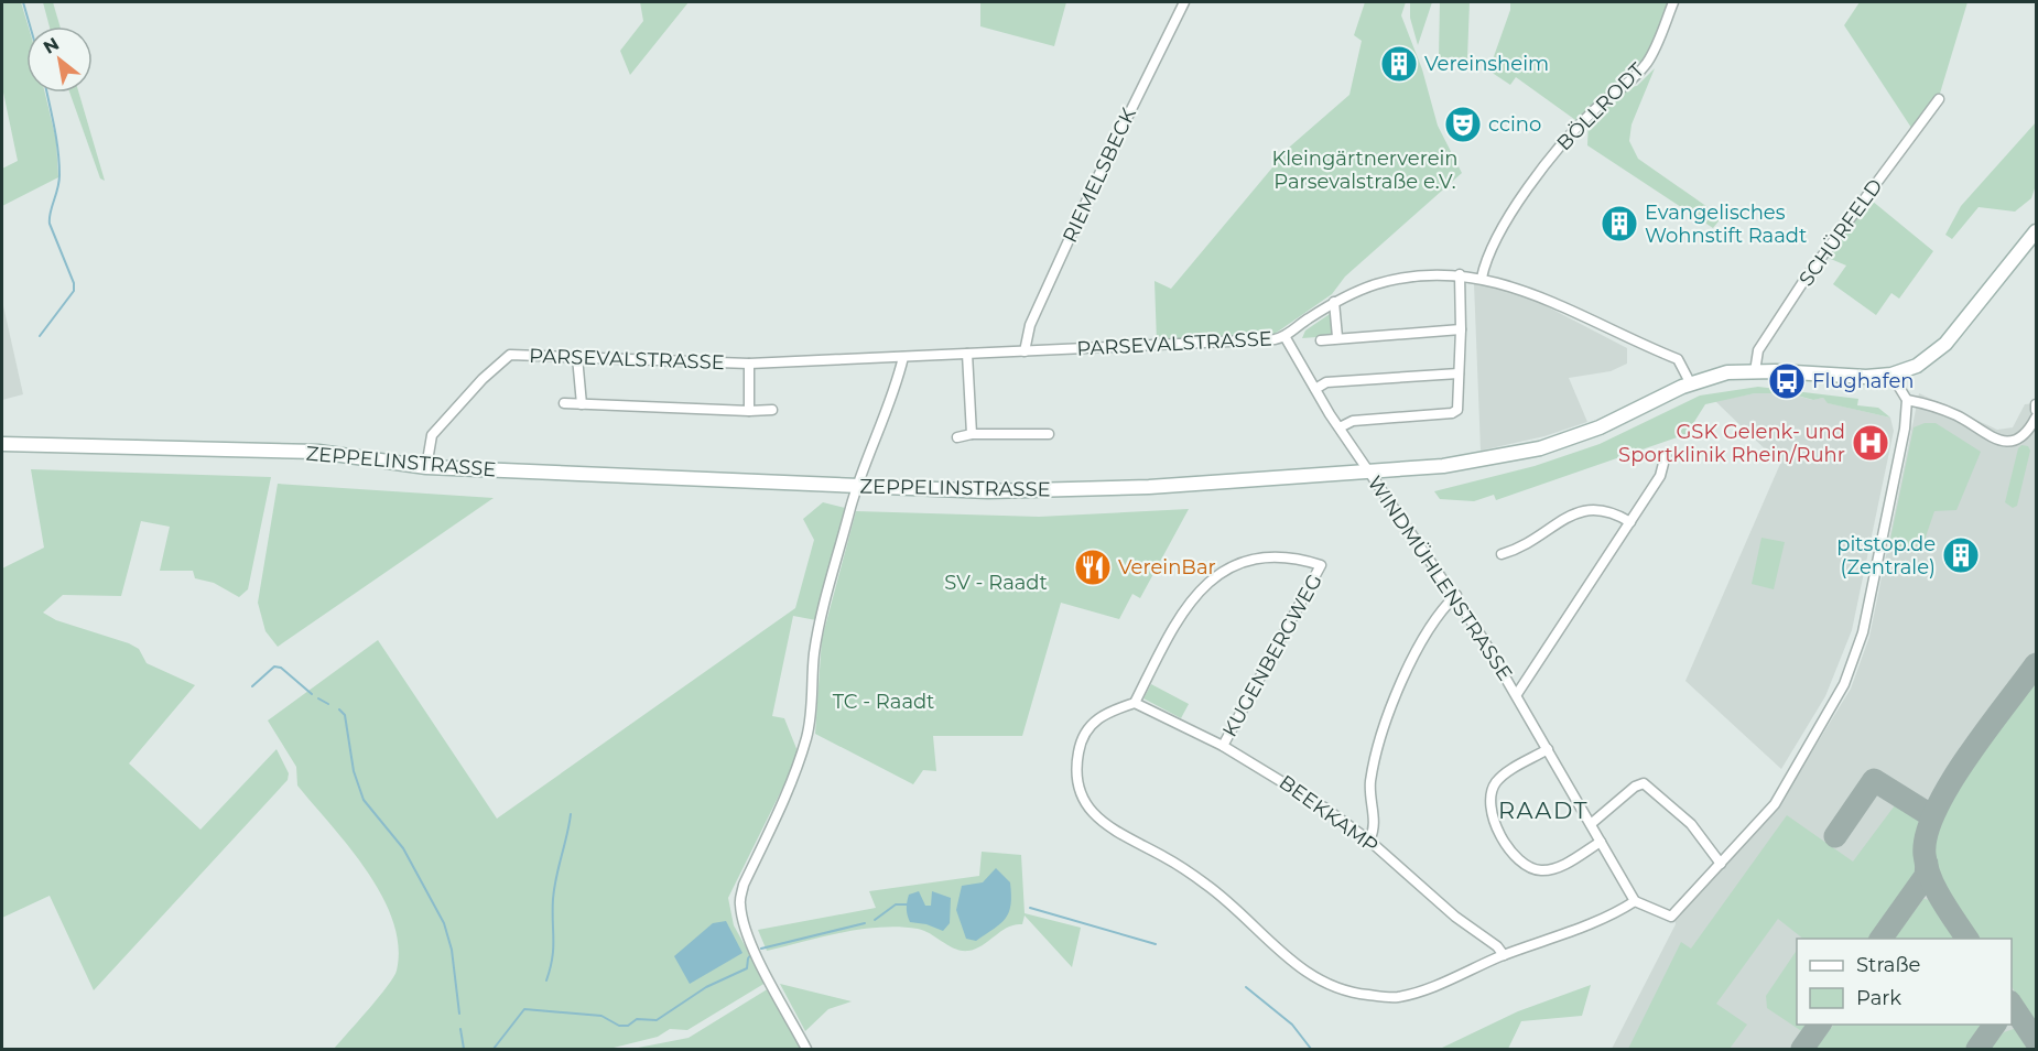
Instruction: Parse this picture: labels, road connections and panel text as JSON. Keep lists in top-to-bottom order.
{
  "streets": {
    "main road": ["ZEPPELINSTRASSE"],
    "street": [
      "BÖLLRODT",
      "RIEMELSBECK",
      "SCHÜRFELD",
      "PARSEVALSTRASSE",
      "WINDMÜHLENSTRASSE",
      "KUGENBERGWEG",
      "BEEKKAMP"
    ]
  },
  "crossings": [
    ["BÖLLRODT", "PARSEVALSTRASSE"],
    ["RIEMELSBECK", "PARSEVALSTRASSE"],
    ["SCHÜRFELD", "ZEPPELINSTRASSE"],
    ["PARSEVALSTRASSE", "ZEPPELINSTRASSE"],
    ["PARSEVALSTRASSE", "WINDMÜHLENSTRASSE"],
    ["ZEPPELINSTRASSE", "WINDMÜHLENSTRASSE"],
    ["KUGENBERGWEG", "BEEKKAMP"]
  ],
  "districts": ["RAADT"],
  "parks": ["Kleingärtnerverein Parsevalstraße e.V.", "SV - Raadt", "TC - Raadt"],
  "places": {
    "building": ["Vereinsheim", "Evangelisches Wohnstift Raadt", "pitstop.de (Zentrale)"],
    "theatre": ["ccino"],
    "bus stop": ["Flughafen"],
    "hospital": ["GSK Gelenk- und Sportklinik Rhein/Ruhr"],
    "restaurant": ["VereinBar"]
  },
  "legend": ["Straße", "Park"],
  "north": "top left"
}
